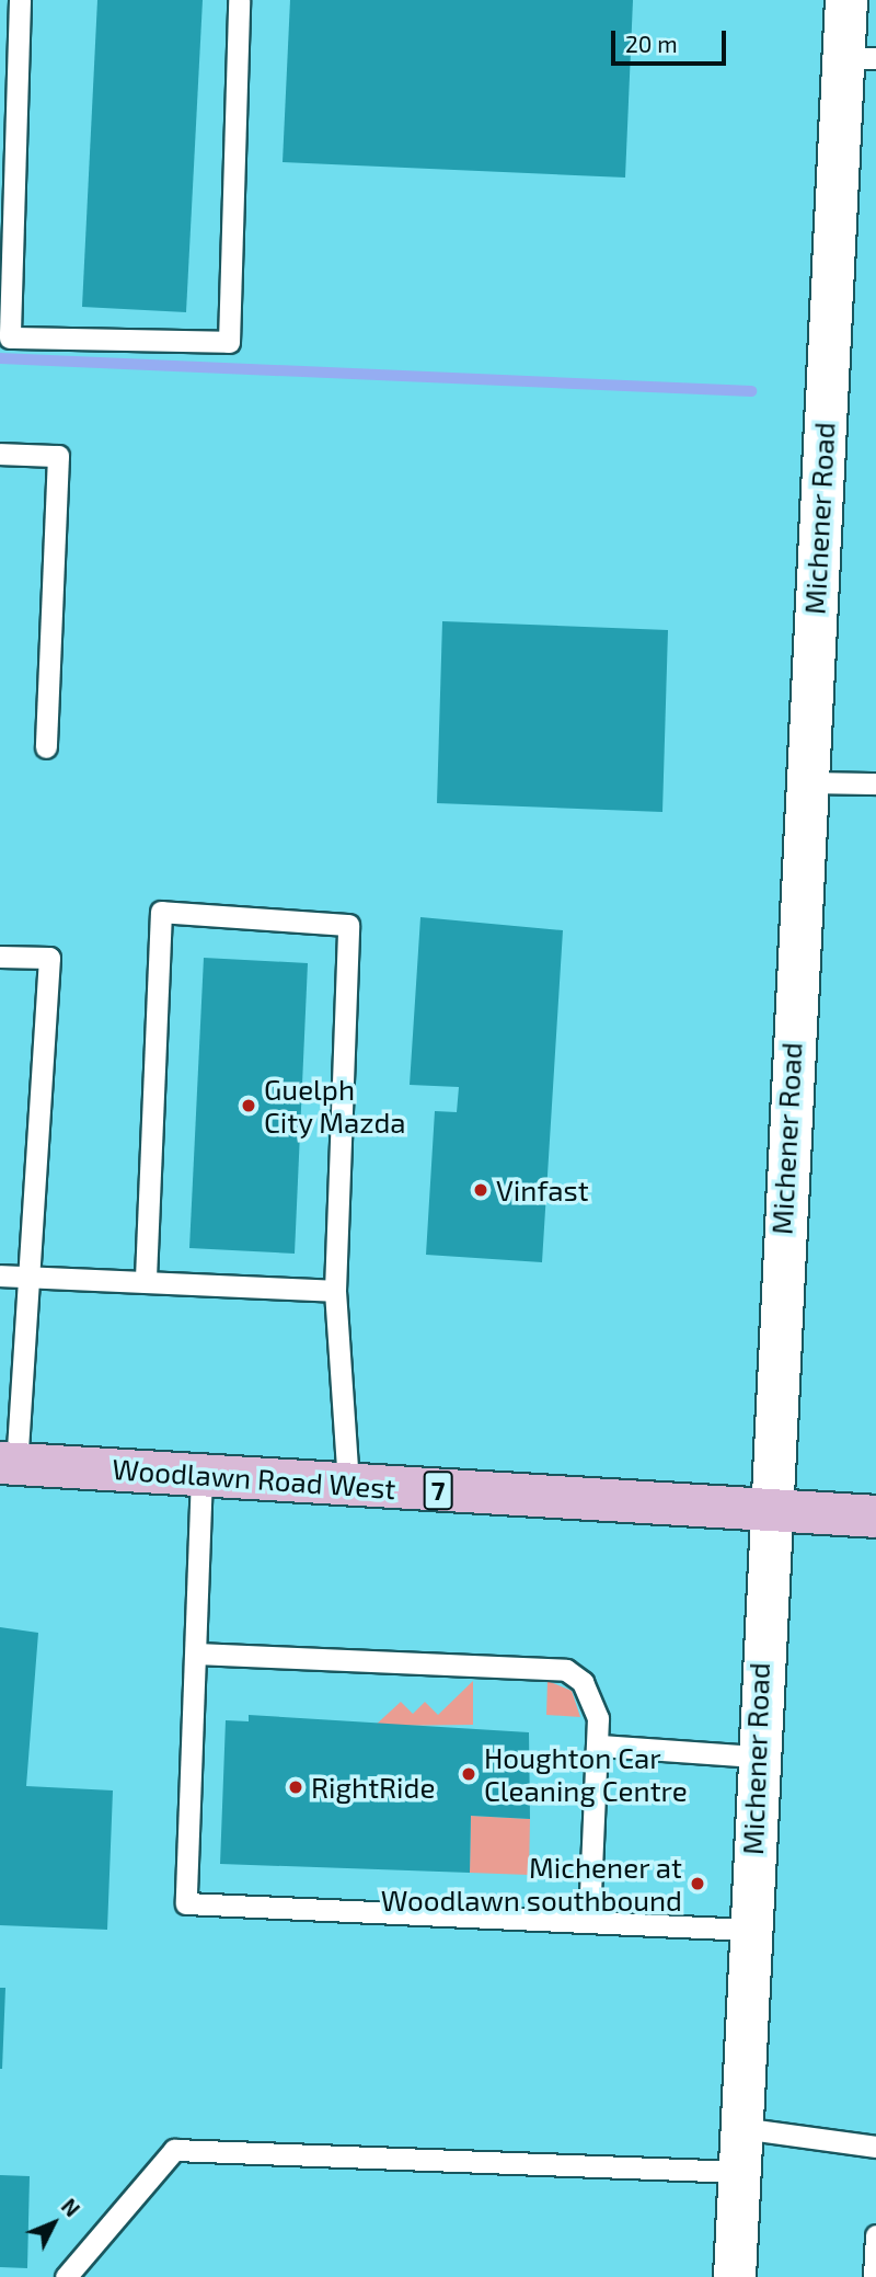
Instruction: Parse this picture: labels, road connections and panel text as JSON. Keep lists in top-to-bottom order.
{
  "streets": {
    "main road": ["Woodlawn Road West", "7"],
    "street": ["Michener Road"]
  },
  "crossings": [
    ["Michener Road", "Woodlawn Road West"]
  ],
  "places": [
    "Guelph City Mazda",
    "Vinfast",
    "Houghton Car Cleaning Centre",
    "RightRide",
    "Michener at Woodlawn southbound"
  ],
  "scale_bar": "20 m",
  "north": "top right"
}
